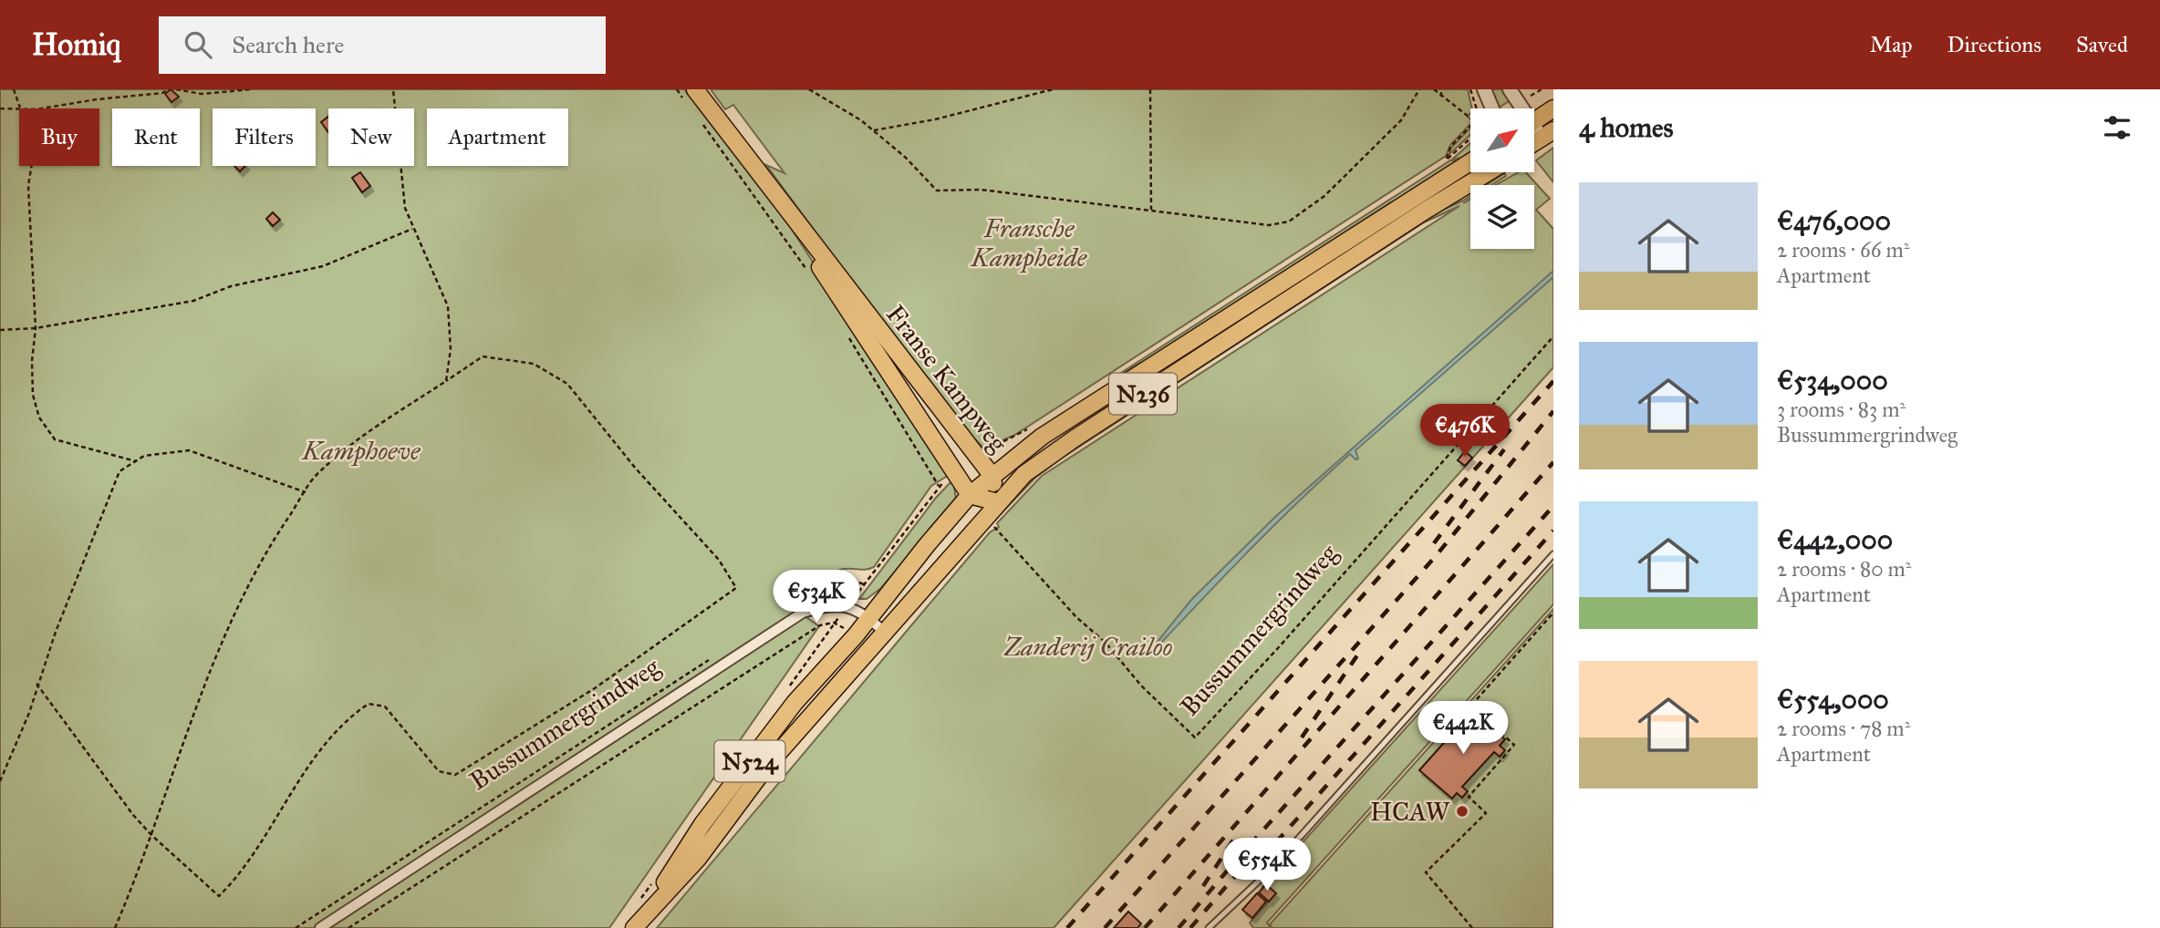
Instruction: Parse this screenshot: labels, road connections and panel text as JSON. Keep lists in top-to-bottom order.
{
  "streets": {
    "main road": ["Franse Kampweg", "N236", "N524"],
    "street": ["Bussummergrindweg"]
  },
  "crossings": [
    ["Franse Kampweg", "N236"],
    ["Franse Kampweg", "N524"],
    ["N236", "N524"],
    ["Bussummergrindweg", "N524"]
  ],
  "parks": ["Fransche Kampheide", "Kamphoeve", "Zanderij Crailoo"],
  "places": ["HCAW"],
  "north": "top right",
  "page": {
    "header": "Homiq",
    "search": "Search here",
    "nav": ["Map", "Directions", "Saved"],
    "heading": "4 homes",
    "chip": [
      "Buy",
      "Rent",
      "Filters",
      "New",
      "Apartment"
    ],
    "list": [
      {
        "name": "€476,000",
        "note": "2 rooms · 66 m² · Apartment"
      },
      {
        "name": "€534,000",
        "note": "3 rooms · 83 m² · Bussummergrindweg"
      },
      {
        "name": "€442,000",
        "note": "2 rooms · 80 m² · Apartment"
      },
      {
        "name": "€554,000",
        "note": "2 rooms · 78 m² · Apartment"
      }
    ],
    "price": [
      "€476K",
      "€534K",
      "€442K",
      "€554K"
    ]
  }
}
